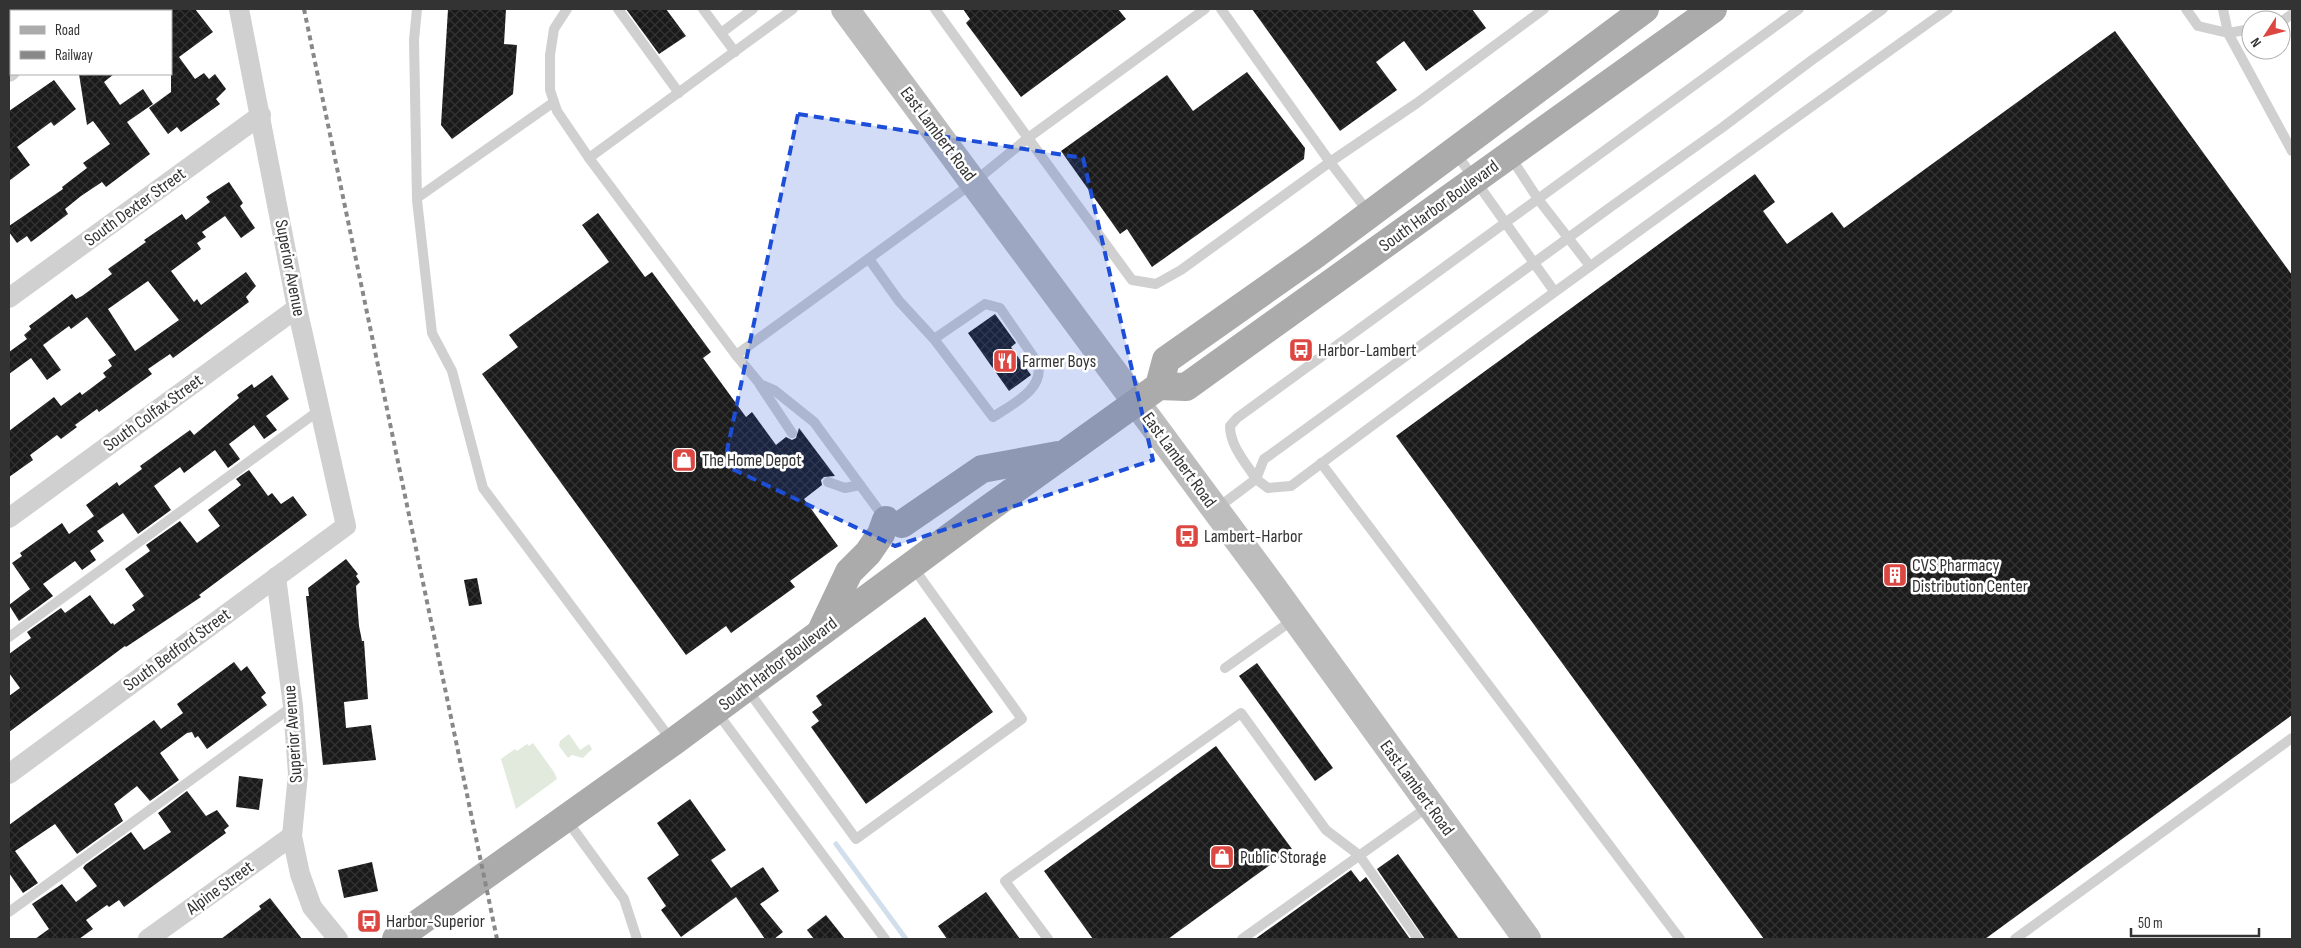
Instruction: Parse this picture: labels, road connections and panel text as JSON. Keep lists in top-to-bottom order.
{
  "streets": {
    "main road": ["East Lambert Road", "South Harbor Boulevard"],
    "street": [
      "South Dexter Street",
      "Superior Avenue",
      "South Colfax Street",
      "South Bedford Street",
      "Alpine Street"
    ]
  },
  "crossings": [
    ["East Lambert Road", "South Harbor Boulevard"],
    ["South Dexter Street", "Superior Avenue"],
    ["Superior Avenue", "South Colfax Street"],
    ["Superior Avenue", "South Bedford Street"],
    ["Superior Avenue", "Alpine Street"]
  ],
  "places": {
    "bus stop": ["Harbor-Lambert", "Lambert-Harbor", "Harbor-Superior"],
    "restaurant": ["Farmer Boys"],
    "shop": ["The Home Depot", "Public Storage"],
    "building": ["CVS Pharmacy Distribution Center"]
  },
  "legend": ["Road", "Railway"],
  "scale_bar": "50 m",
  "north": "bottom left"
}
